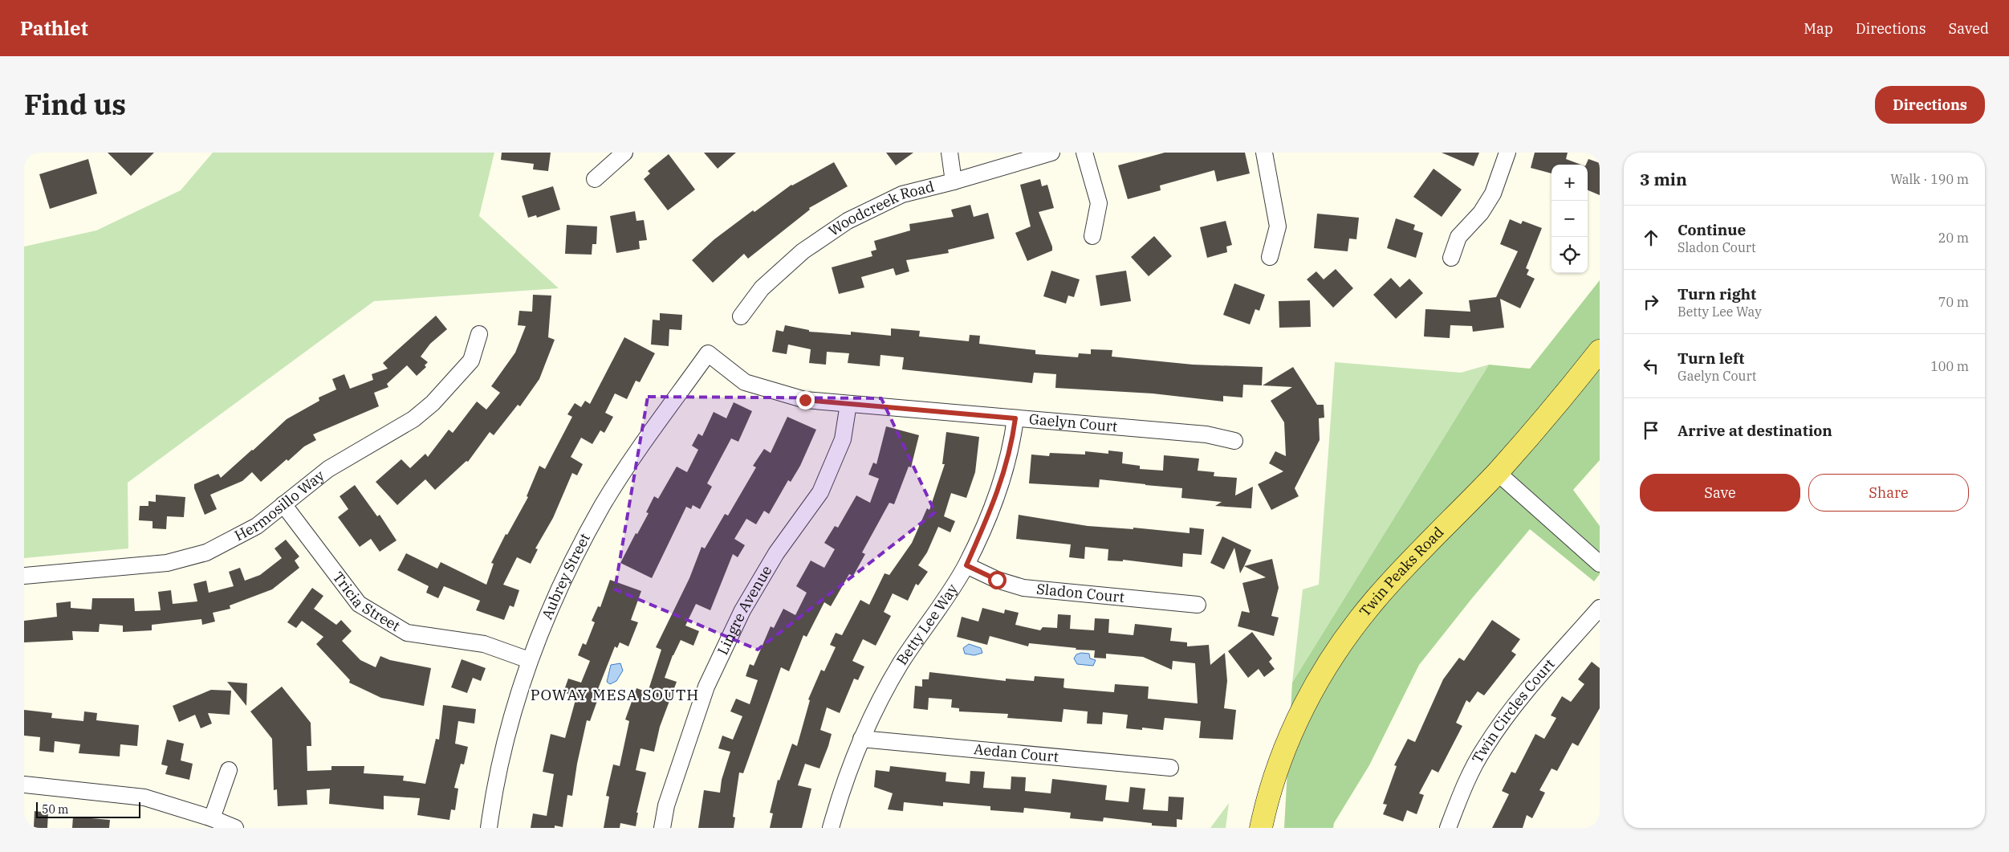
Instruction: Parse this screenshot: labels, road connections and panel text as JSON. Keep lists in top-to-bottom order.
{
  "streets": {
    "main road": ["Twin Peaks Road"],
    "street": [
      "Woodcreek Road",
      "Gaelyn Court",
      "Hermosillo Way",
      "Aubrey Street",
      "Sladon Court",
      "Tricia Street",
      "Lingre Avenue",
      "Betty Lee Way",
      "Twin Circles Court",
      "Aedan Court"
    ]
  },
  "crossings": [
    ["Gaelyn Court", "Aubrey Street"],
    ["Gaelyn Court", "Lingre Avenue"],
    ["Gaelyn Court", "Betty Lee Way"],
    ["Hermosillo Way", "Tricia Street"],
    ["Aubrey Street", "Tricia Street"],
    ["Sladon Court", "Betty Lee Way"],
    ["Betty Lee Way", "Aedan Court"]
  ],
  "districts": ["POWAY MESA SOUTH"],
  "scale_bar": "50 m",
  "page": {
    "header": "Pathlet",
    "nav": ["Map", "Directions", "Saved"],
    "title": "Find us",
    "buttons": [
      "Directions",
      ["Save", "Share"]
    ],
    "heading": ["3 min", "Walk · 190 m"],
    "map_buttons": ["+", "−"],
    "list": [
      ["Continue", "Sladon Court", "20 m"],
      ["Turn right", "Betty Lee Way", "70 m"],
      ["Turn left", "Gaelyn Court", "100 m"],
      "Arrive at destination"
    ],
    "scale": "50 m"
  }
}
